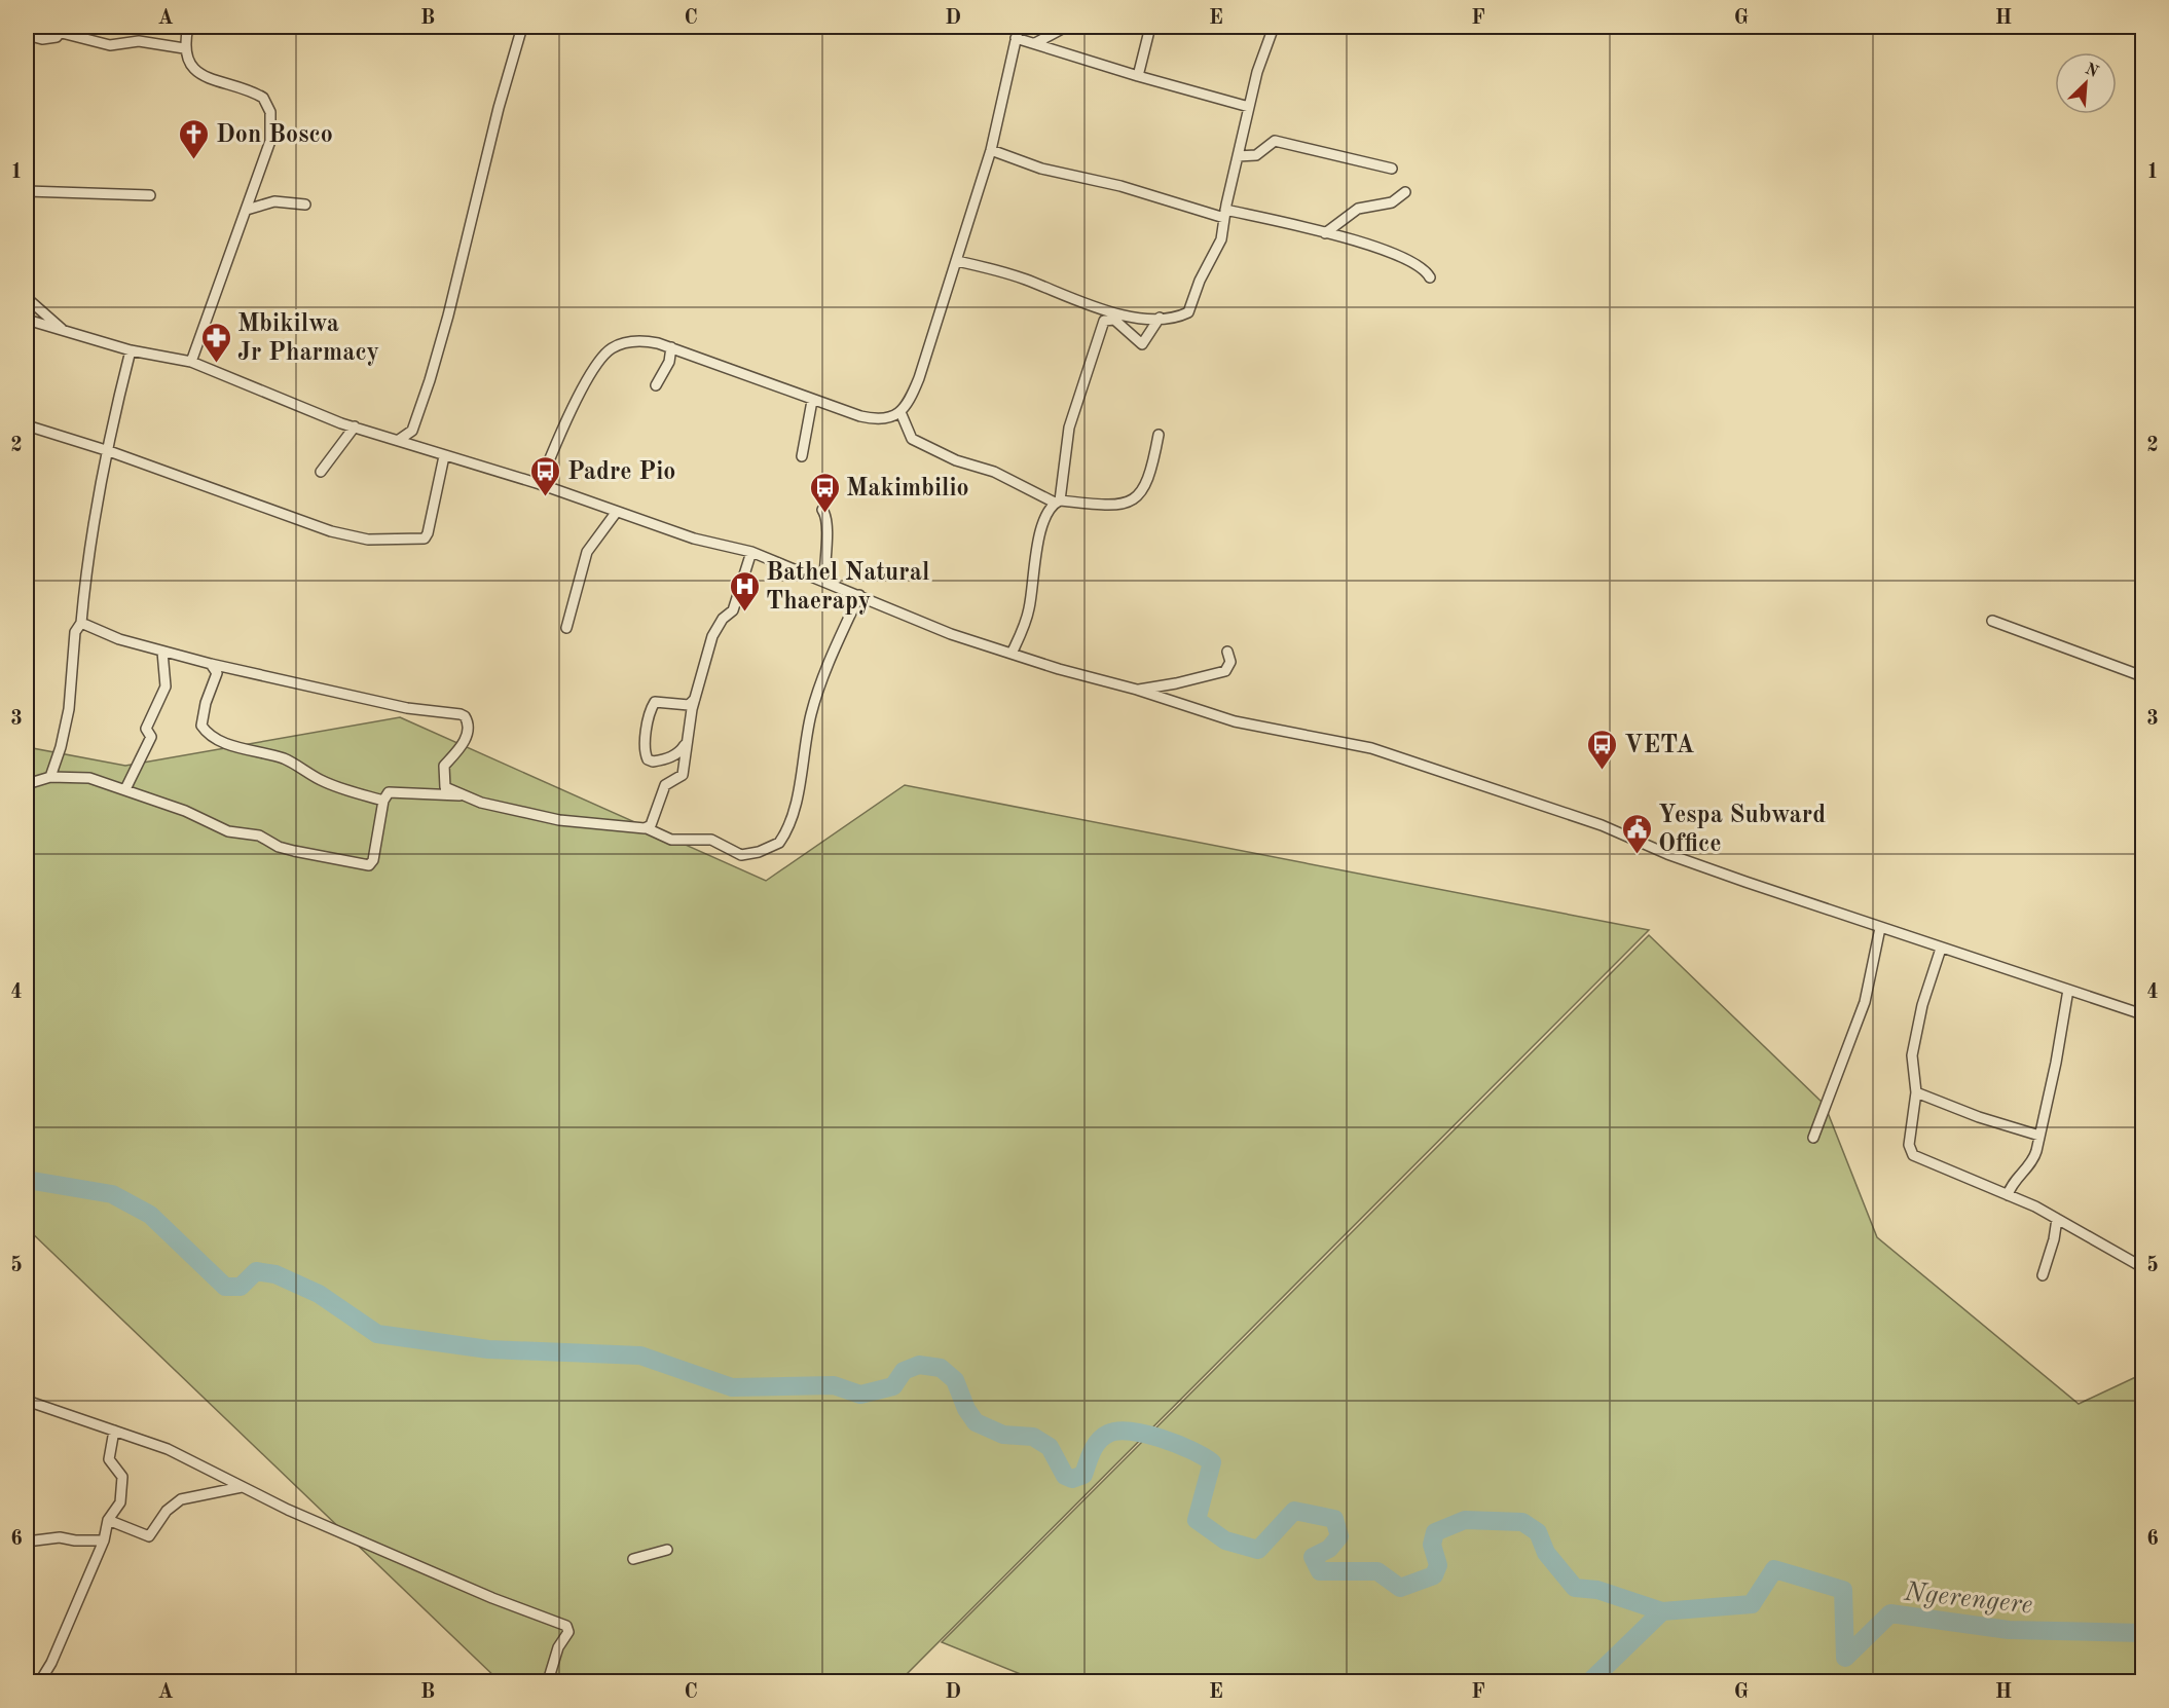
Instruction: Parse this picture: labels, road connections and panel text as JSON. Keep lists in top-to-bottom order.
{
  "water": ["Ngerengere"],
  "places": {
    "church": ["Don Bosco"],
    "pharmacy": ["Mbikilwa Jr Pharmacy"],
    "bus stop": ["Padre Pio", "Makimbilio", "VETA"],
    "hospital": ["Bathel Natural Thaerapy"],
    "public building": ["Yespa Subward Office"]
  },
  "north": "top right",
  "grid": {
    "columns": [
      "A",
      "B",
      "C",
      "D",
      "E",
      "F",
      "G",
      "H"
    ],
    "rows": [
      "1",
      "2",
      "3",
      "4",
      "5",
      "6"
    ]
  }
}
